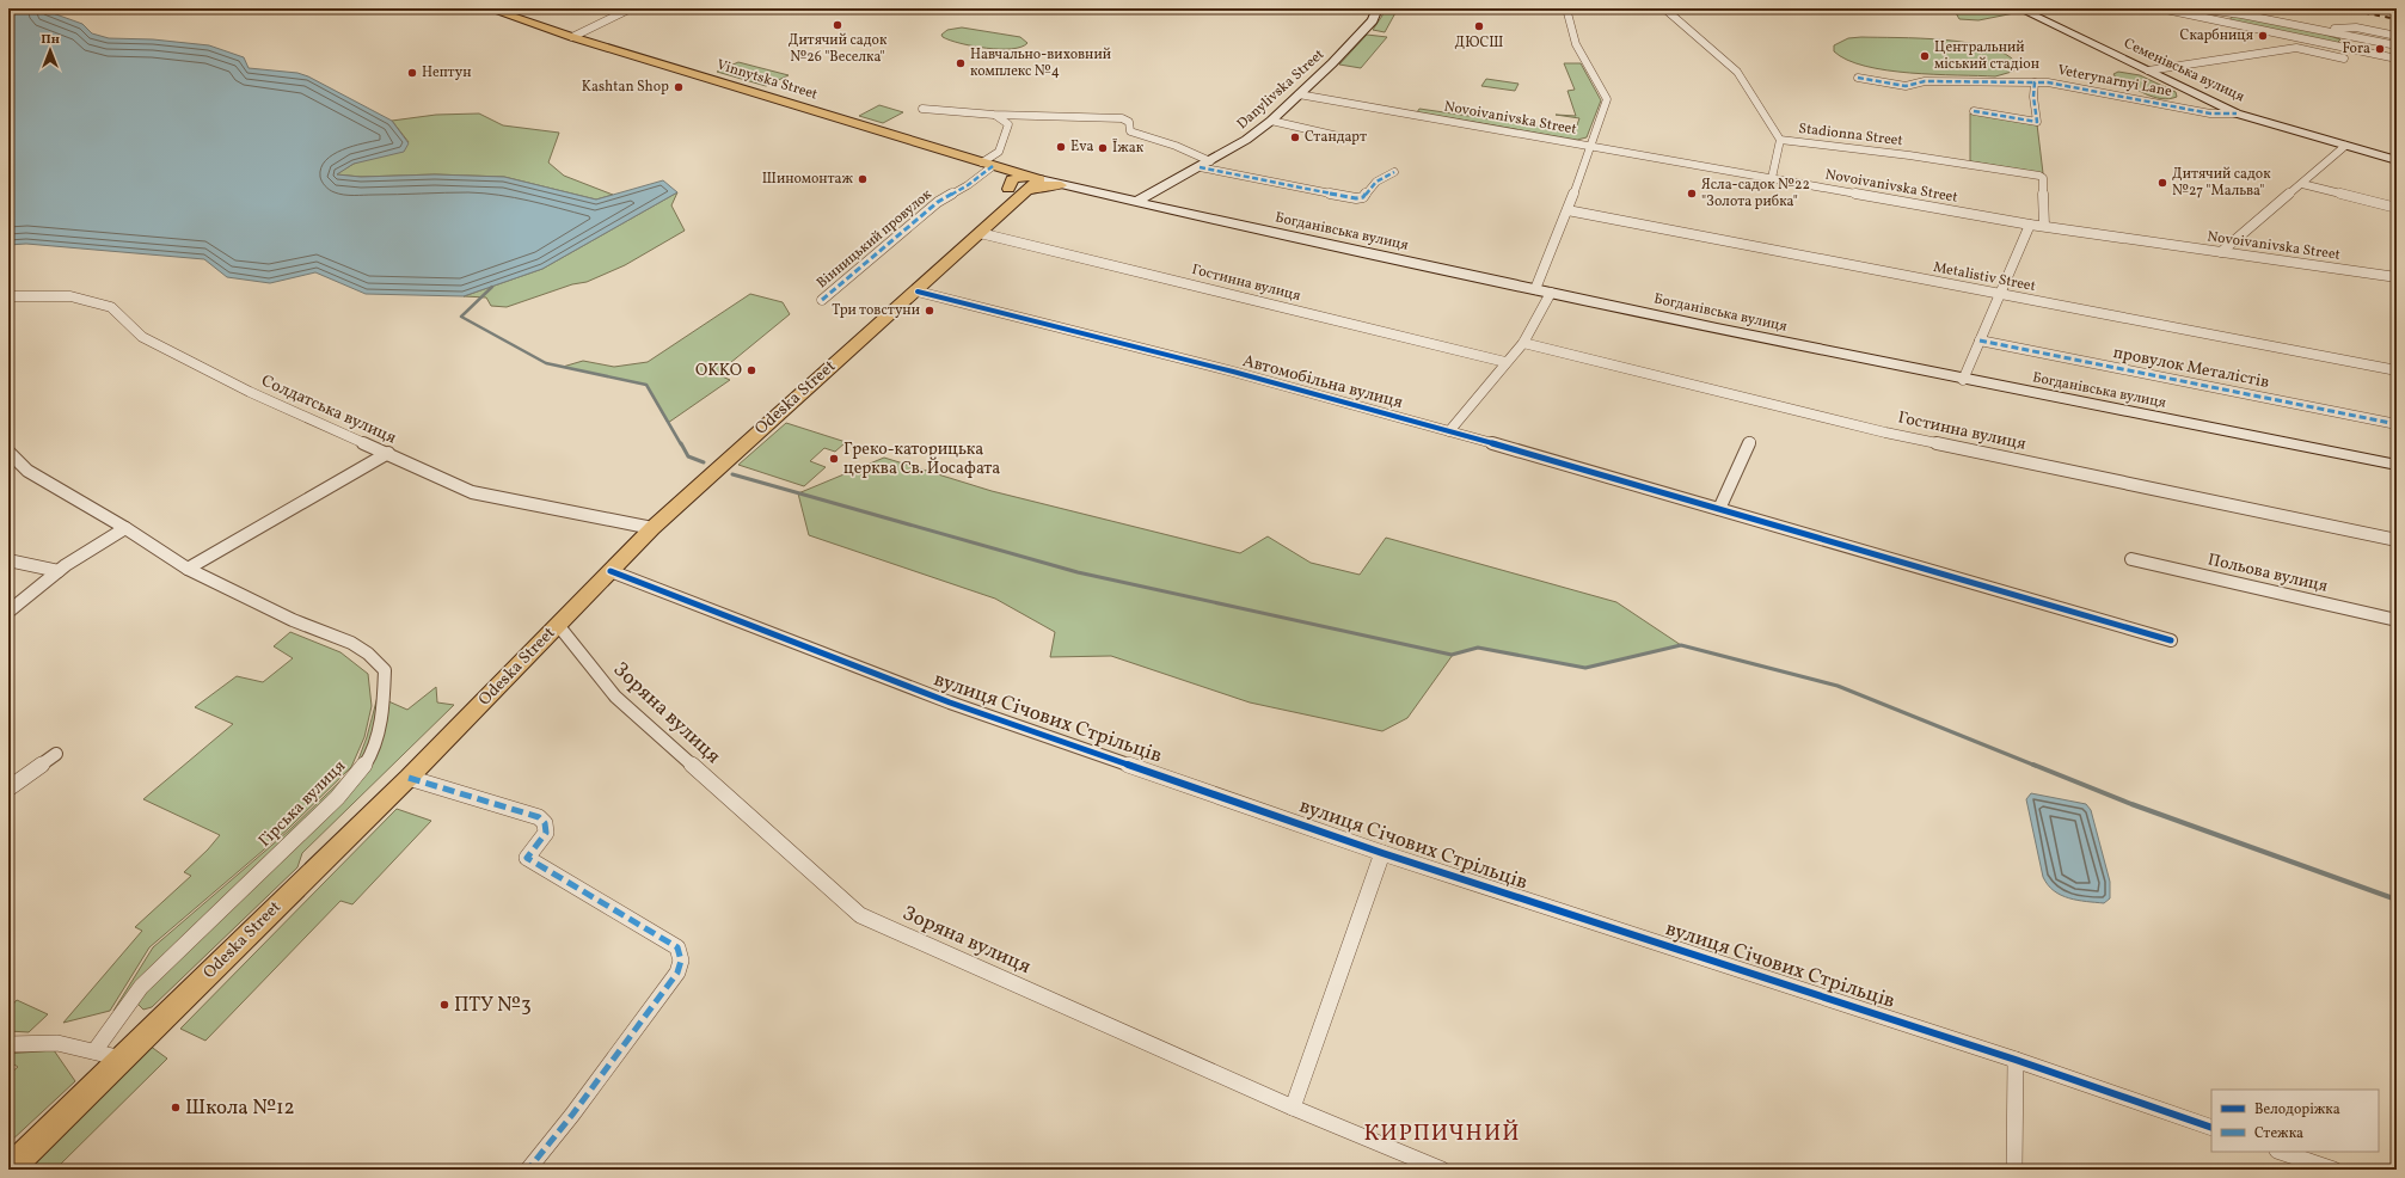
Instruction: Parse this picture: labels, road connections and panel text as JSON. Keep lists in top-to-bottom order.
{
  "streets": {
    "main road": [
      "Семенівська вулиця",
      "Vinnytska Street",
      "Danylivska Street",
      "Богданівська вулиця",
      "Odeska Street"
    ],
    "street": [
      "Veterynarnyi Lane",
      "Novoivanivska Street",
      "Stadionna Street",
      "Вінницький провулок",
      "Metalistiv Street",
      "Гостинна вулиця",
      "провулок Металістів",
      "Автомобільна вулиця",
      "Солдатська вулиця",
      "Польова вулиця",
      "Зоряна вулиця",
      "вулиця Січових Стрільців",
      "Гірська вулиця"
    ]
  },
  "crossings": [
    ["Семенівська вулиця", "Veterynarnyi Lane"],
    ["Vinnytska Street", "Богданівська вулиця"],
    ["Vinnytska Street", "Вінницький провулок"],
    ["Vinnytska Street", "Odeska Street"],
    ["Danylivska Street", "Novoivanivska Street"],
    ["Danylivska Street", "Богданівська вулиця"],
    ["Novoivanivska Street", "Stadionna Street"],
    ["Богданівська вулиця", "Odeska Street"],
    ["Гостинна вулиця", "Odeska Street"],
    ["Автомобільна вулиця", "Odeska Street"],
    ["Odeska Street", "Солдатська вулиця"],
    ["Odeska Street", "Зоряна вулиця"],
    ["Odeska Street", "вулиця Січових Стрільців"]
  ],
  "districts": ["КИРПИЧНИЙ"],
  "places": [
    "Дитячий садок №26 \"Веселка\"",
    "ДЮСШ",
    "Скарбниця",
    "Fora",
    "Центральний міський стадіон",
    "Навчально-виховний комплекс №4",
    "Нептун",
    "Kashtan Shop",
    "Стандарт",
    "Eva",
    "Їжак",
    "Шиномонтаж",
    "Дитячий садок №27 \"Мальва\"",
    "Ясла-садок №22 \"Золота рибка\"",
    "Три товстуни",
    "OKKO",
    "Греко-каторицька церква Св. Йосафата",
    "ПТУ №3",
    "Школа №12"
  ],
  "legend": ["Велодоріжка", "Стежка"],
  "north": "top"
}
